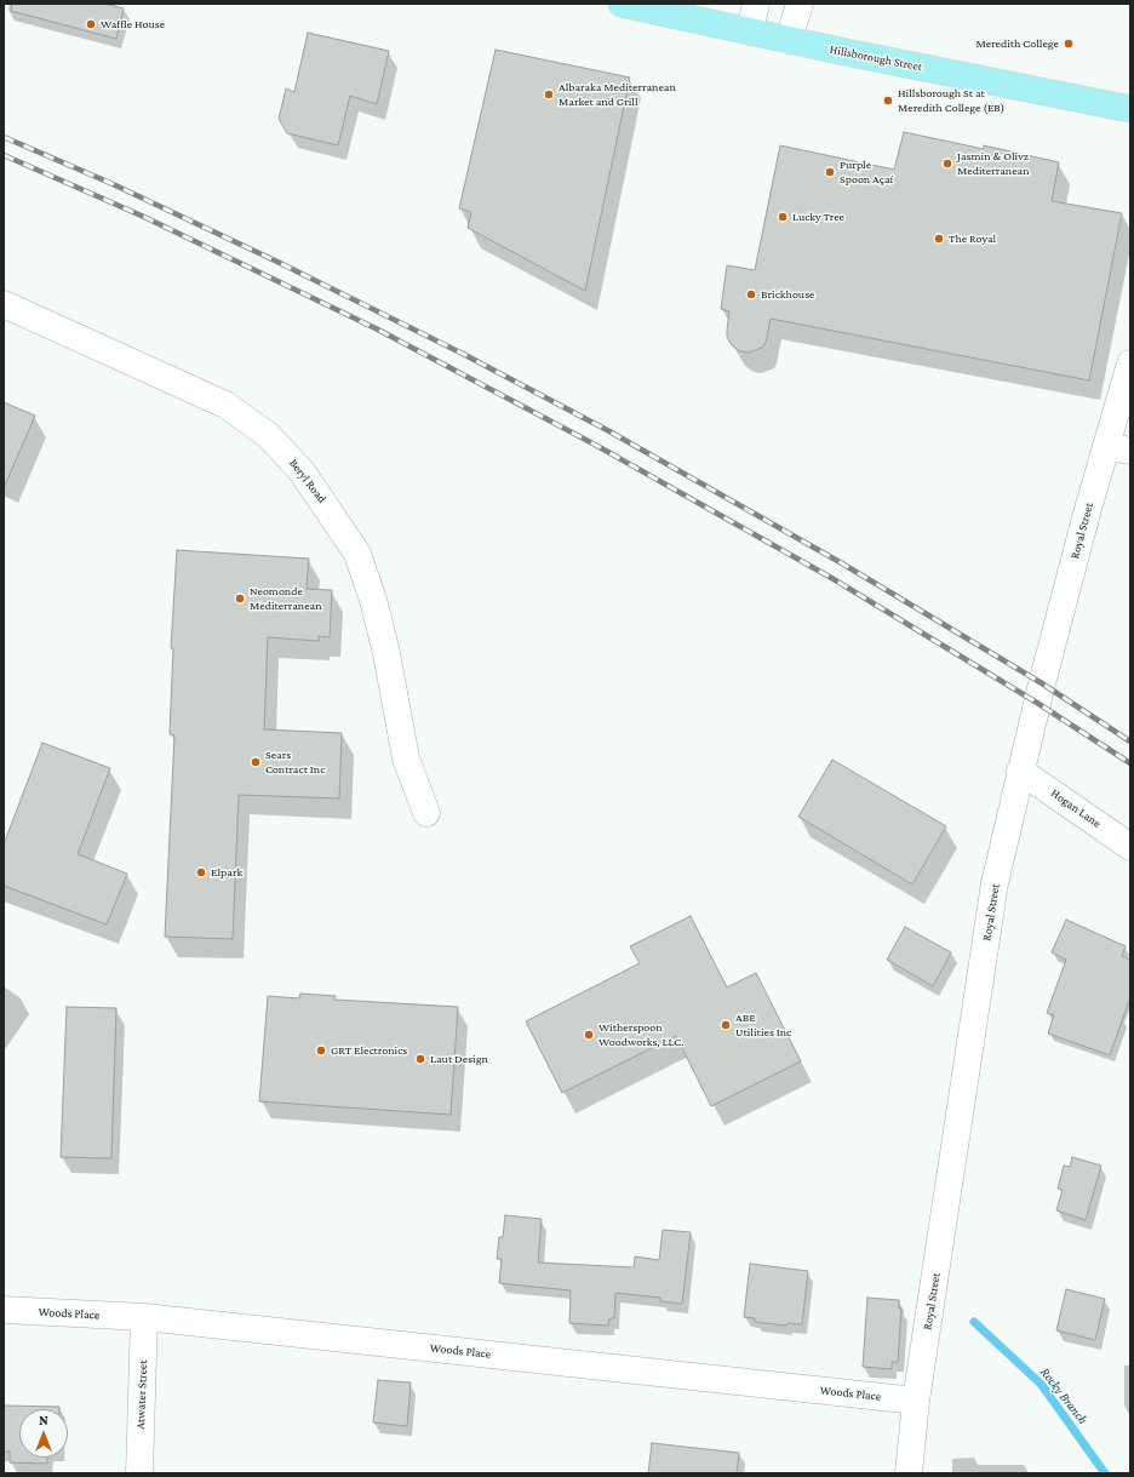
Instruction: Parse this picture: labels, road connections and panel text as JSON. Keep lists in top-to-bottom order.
{
  "streets": {
    "main road": ["Hillsborough Street"],
    "street": [
      "Beryl Road",
      "Royal Street",
      "Hogan Lane",
      "Woods Place",
      "Atwater Street"
    ]
  },
  "crossings": [
    ["Royal Street", "Hogan Lane"],
    ["Royal Street", "Woods Place"],
    ["Woods Place", "Atwater Street"]
  ],
  "water": ["Rocky Branch"],
  "places": [
    "Waffle House",
    "Meredith College",
    "Albaraka Mediterranean Market and Grill",
    "Hillsborough St at Meredith College (EB)",
    "Jasmin & Olivz Mediterranean",
    "Purple Spoon Açaí",
    "Lucky Tree",
    "The Royal",
    "Brickhouse",
    "Neomonde Mediterranean",
    "Sears Contract Inc",
    "Elpark",
    "ABE Utilities Inc",
    "Witherspoon Woodworks, LLC.",
    "GRT Electronics",
    "Laut Design"
  ],
  "north": "top"
}
